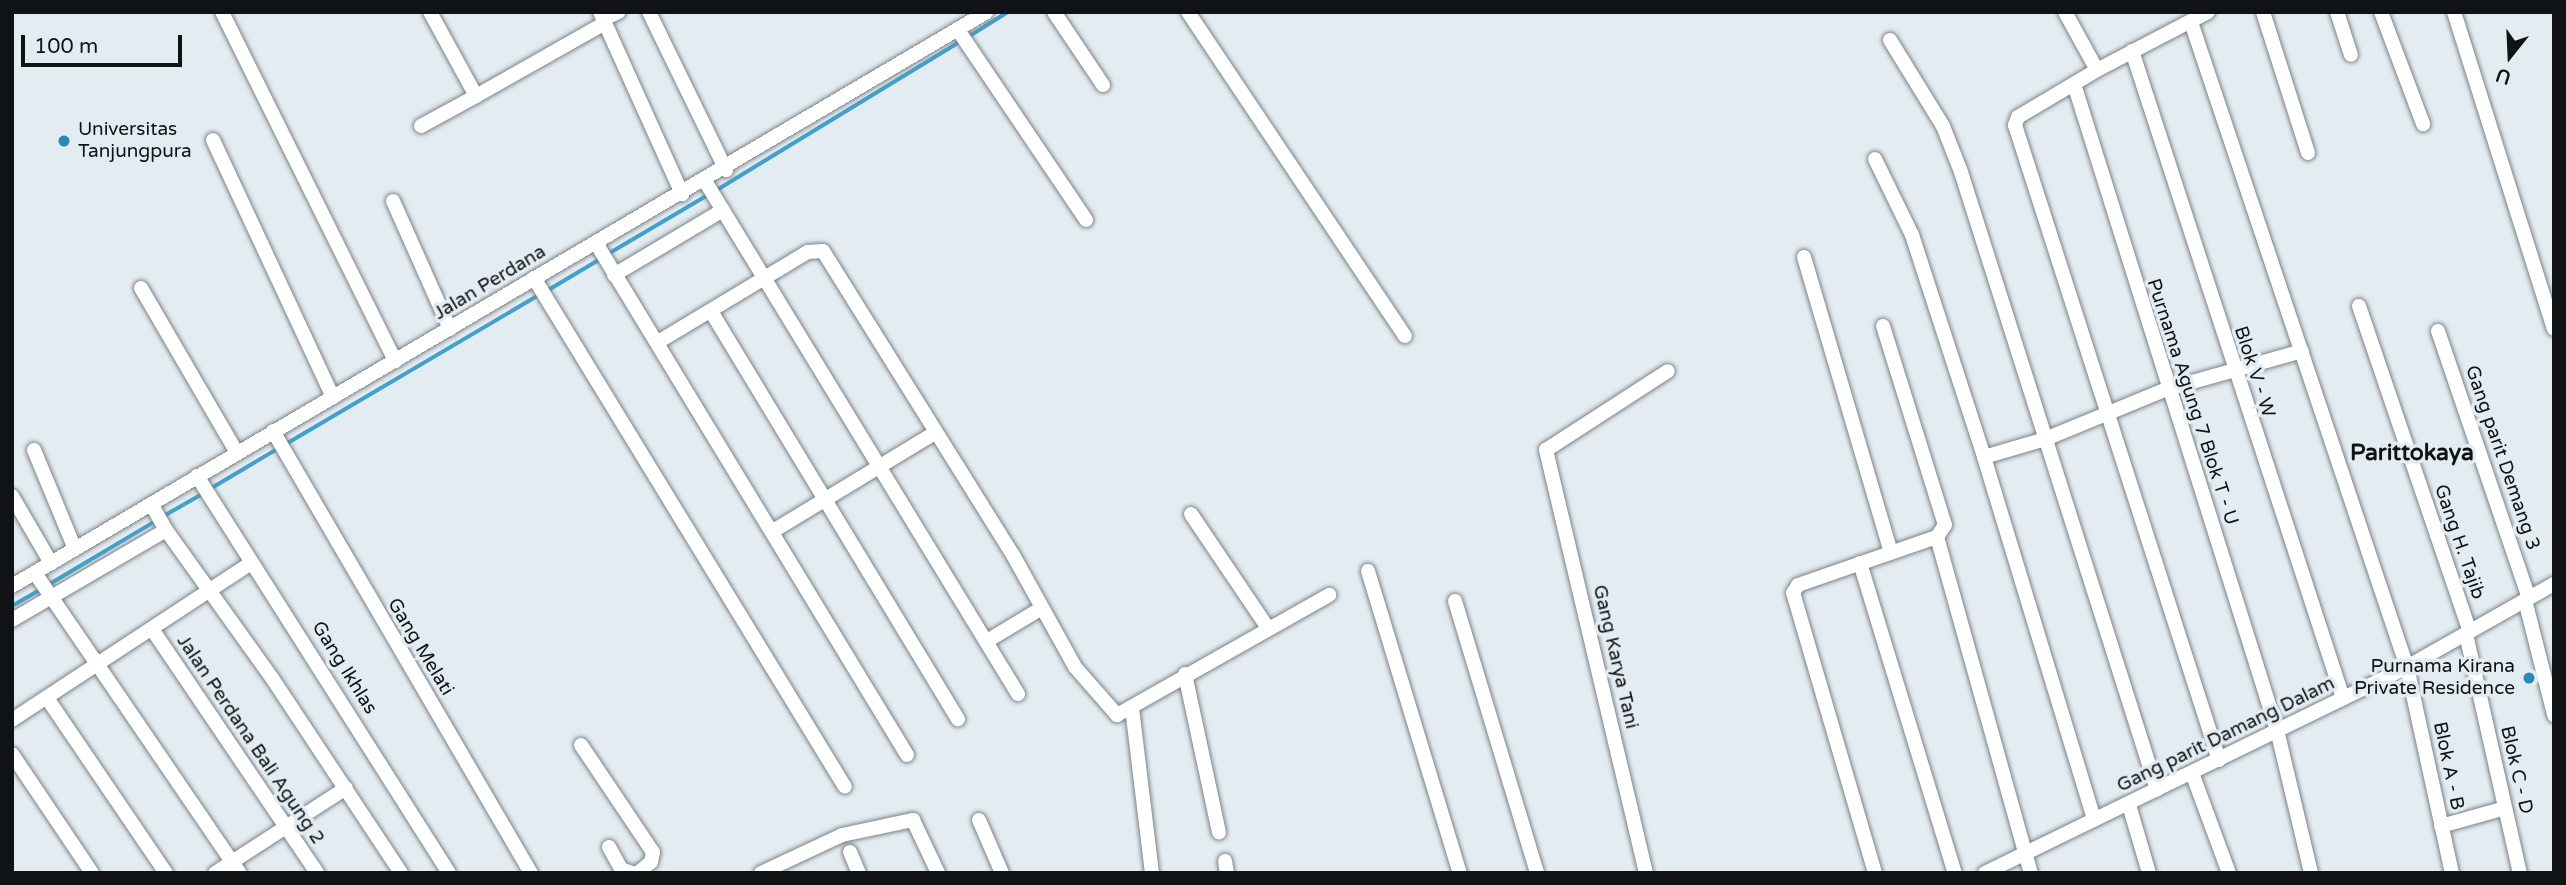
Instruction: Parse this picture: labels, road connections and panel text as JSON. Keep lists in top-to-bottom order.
{
  "streets": {
    "street": [
      "Jalan Perdana",
      "Blok V - W",
      "Purnama Agung 7 Blok T - U",
      "Gang parit Demang 3",
      "Gang H. Tajib",
      "Gang Melati",
      "Gang Karya Tani",
      "Gang Ikhlas",
      "Gang parit Damang Dalam",
      "Jalan Perdana Bali Agung 2",
      "Blok A - B",
      "Blok C - D"
    ]
  },
  "crossings": [
    ["Jalan Perdana", "Gang Melati"],
    ["Jalan Perdana", "Gang Ikhlas"],
    ["Blok V - W", "Gang parit Damang Dalam"],
    ["Purnama Agung 7 Blok T - U", "Gang parit Damang Dalam"],
    ["Gang parit Demang 3", "Gang parit Damang Dalam"],
    ["Gang H. Tajib", "Gang parit Damang Dalam"],
    ["Gang H. Tajib", "Blok C - D"],
    ["Gang parit Damang Dalam", "Blok A - B"],
    ["Gang parit Damang Dalam", "Blok C - D"]
  ],
  "districts": ["Parittokaya"],
  "places": ["Universitas Tanjungpura", "Purnama Kirana Private Residence"],
  "scale_bar": "100 m",
  "north": "bottom"
}
